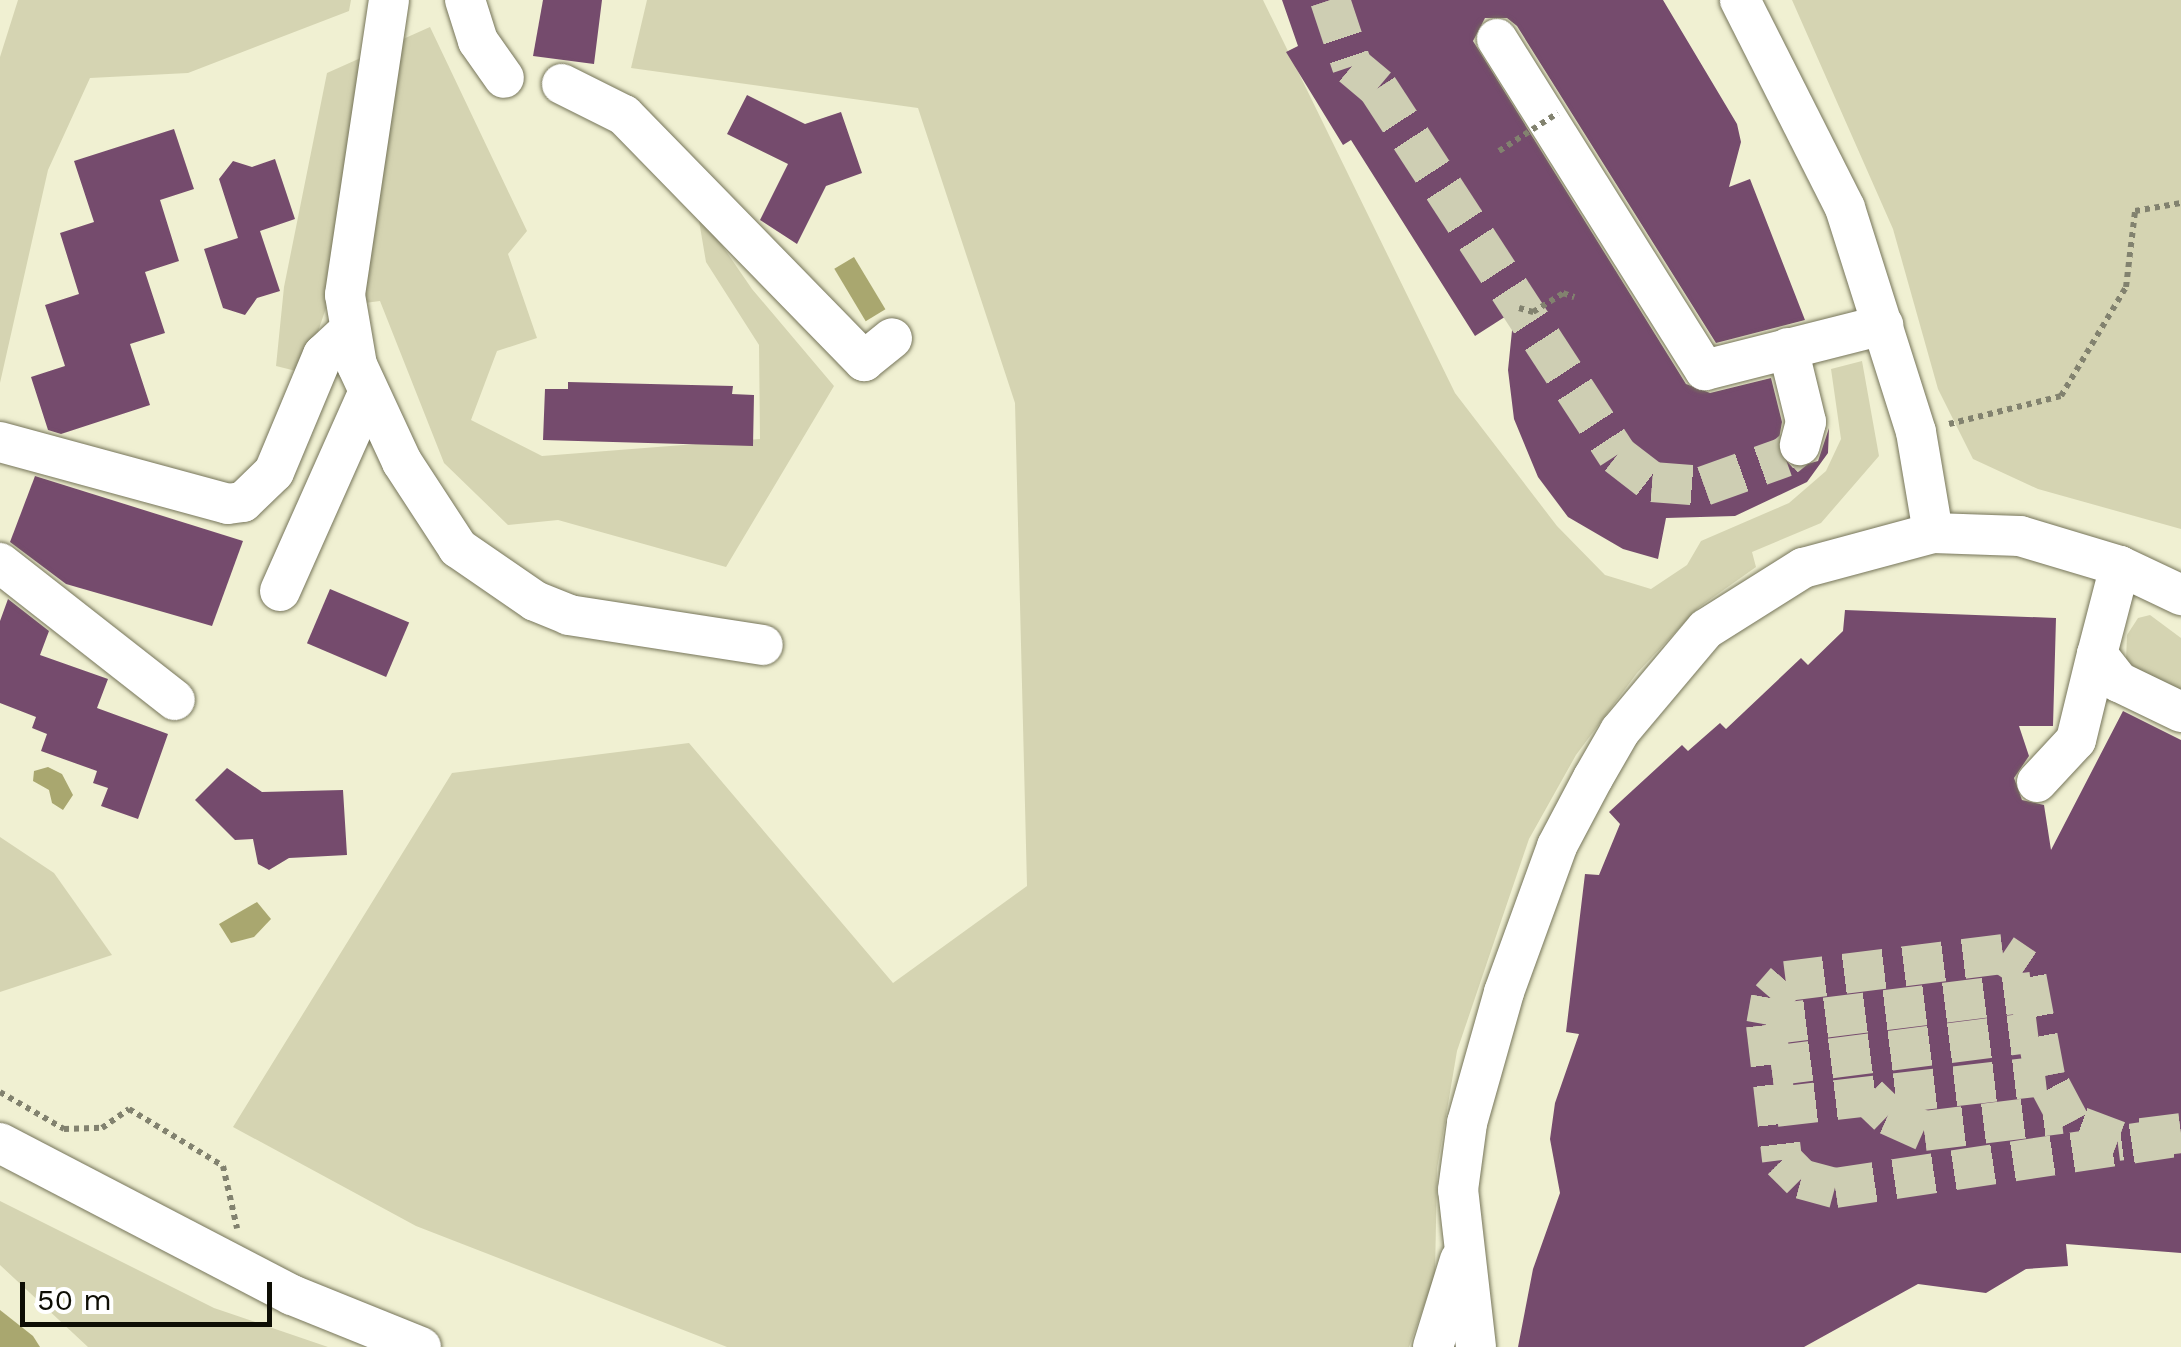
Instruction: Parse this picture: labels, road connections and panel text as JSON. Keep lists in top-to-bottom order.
{
  "scale_bar": "50 m"
}
